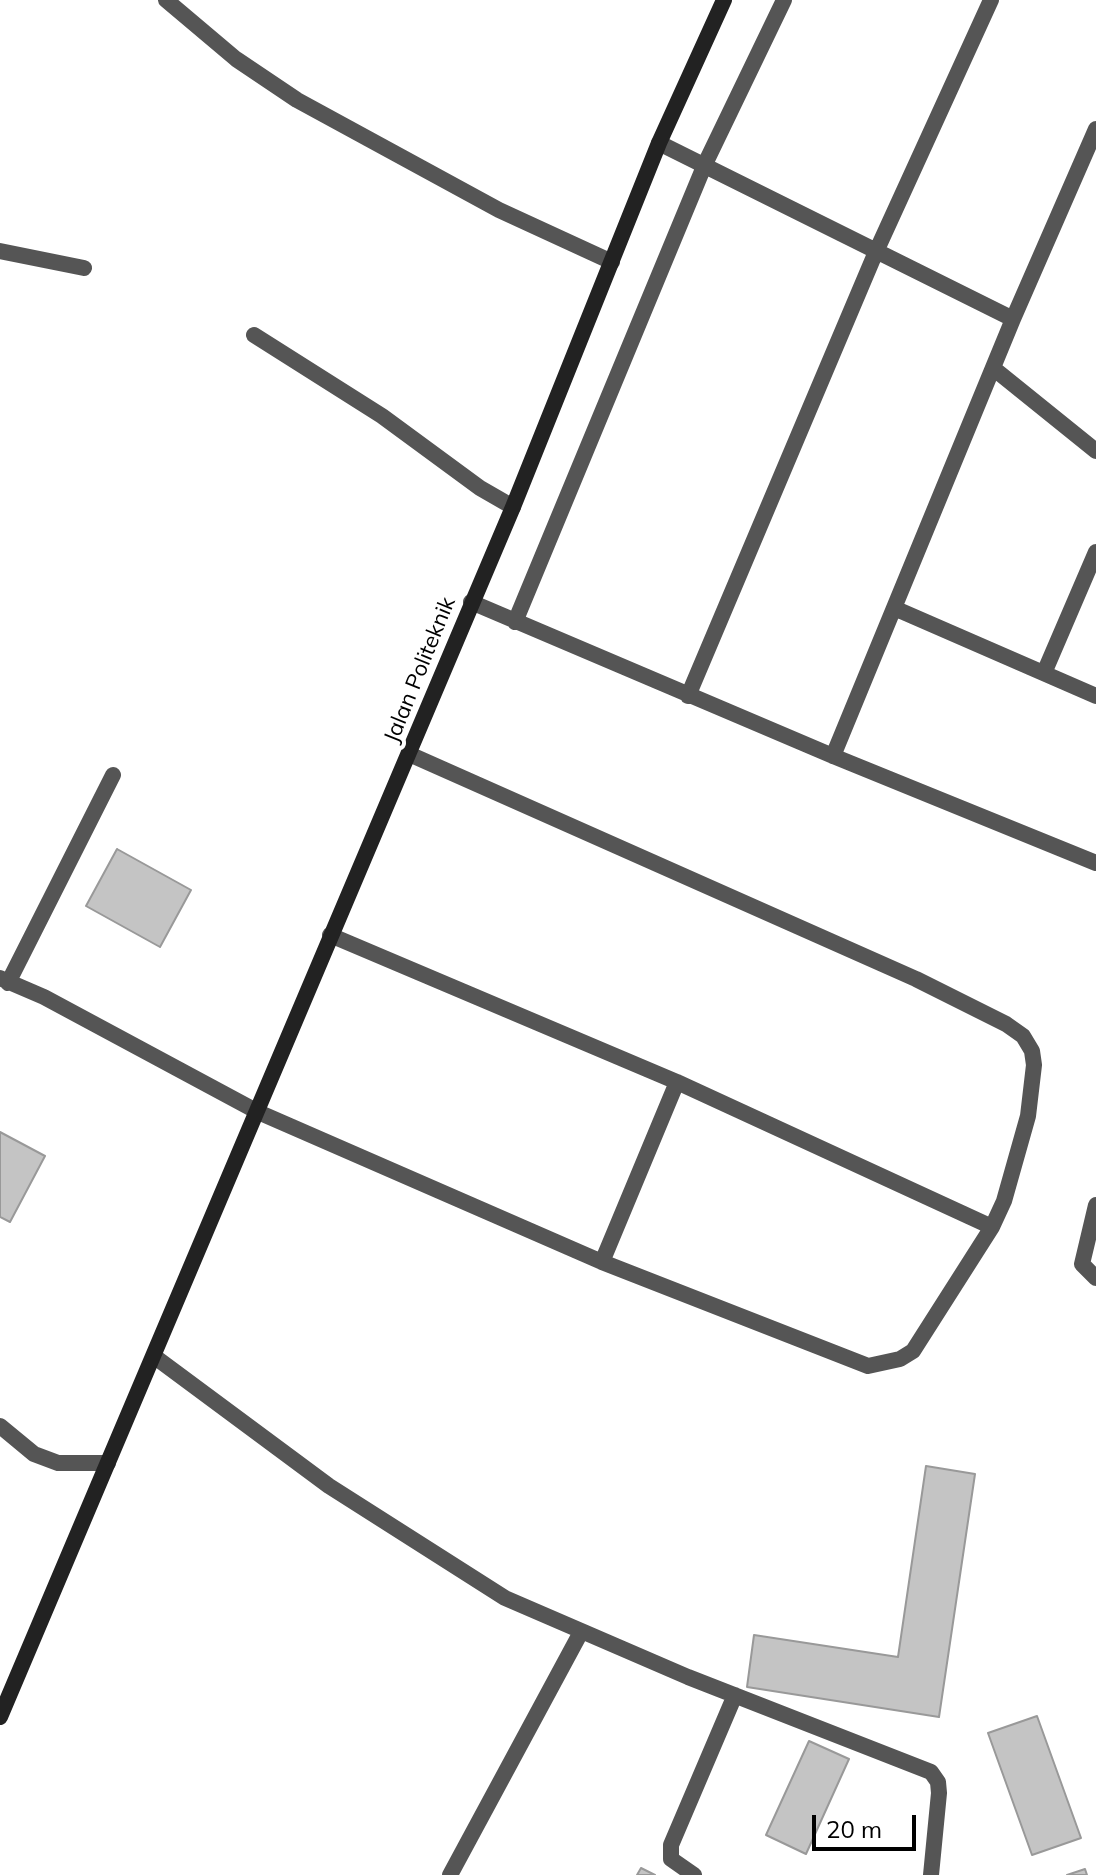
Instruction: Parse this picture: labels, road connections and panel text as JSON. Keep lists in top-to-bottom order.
{
  "streets": {
    "street": ["Jalan Politeknik"]
  },
  "scale_bar": "20 m"
}
